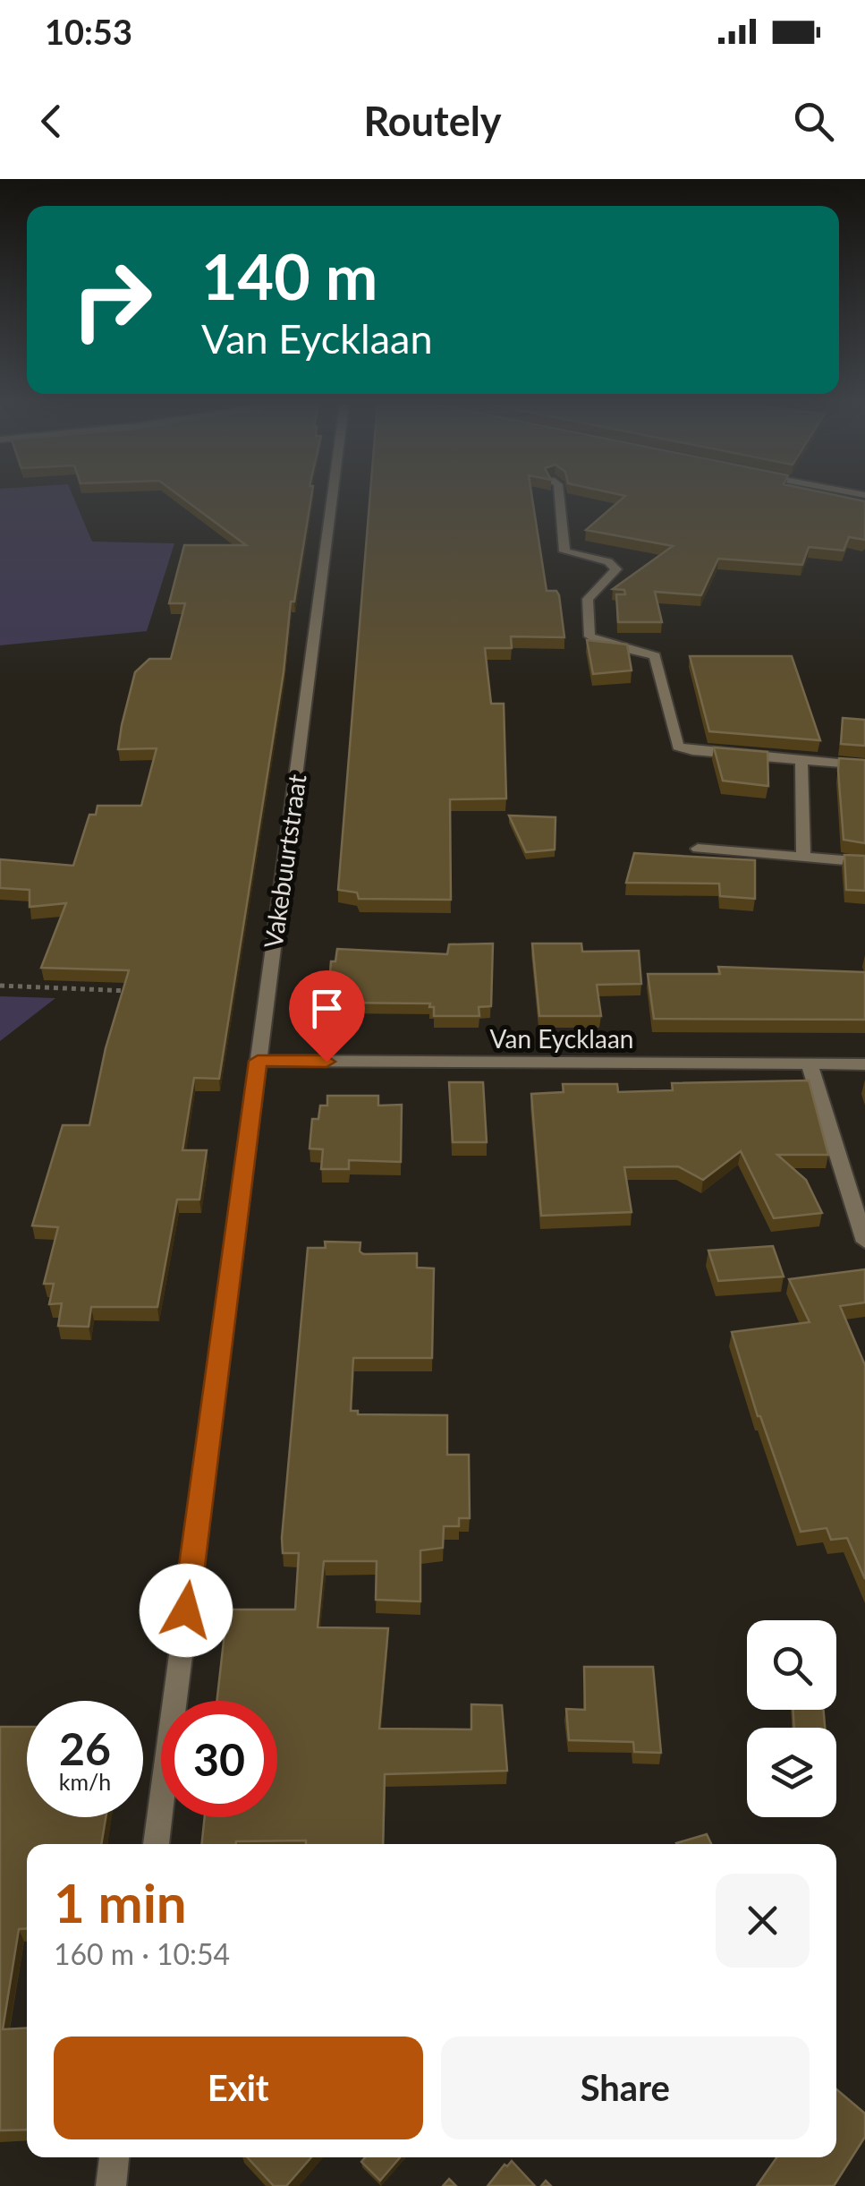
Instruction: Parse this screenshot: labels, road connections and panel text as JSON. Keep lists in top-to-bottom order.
{
  "streets": {
    "street": ["Vakebuurtstraat", "Van Eycklaan"]
  },
  "crossings": [
    ["Vakebuurtstraat", "Van Eycklaan"]
  ],
  "page": {
    "status": "10:53",
    "header": "Routely",
    "turn": ["140 m", "Van Eycklaan"],
    "speed": "26 km/h",
    "limit": "30",
    "heading": ["1 min", "160 m · 10:54"],
    "buttons": ["Exit", "Share"]
  }
}
